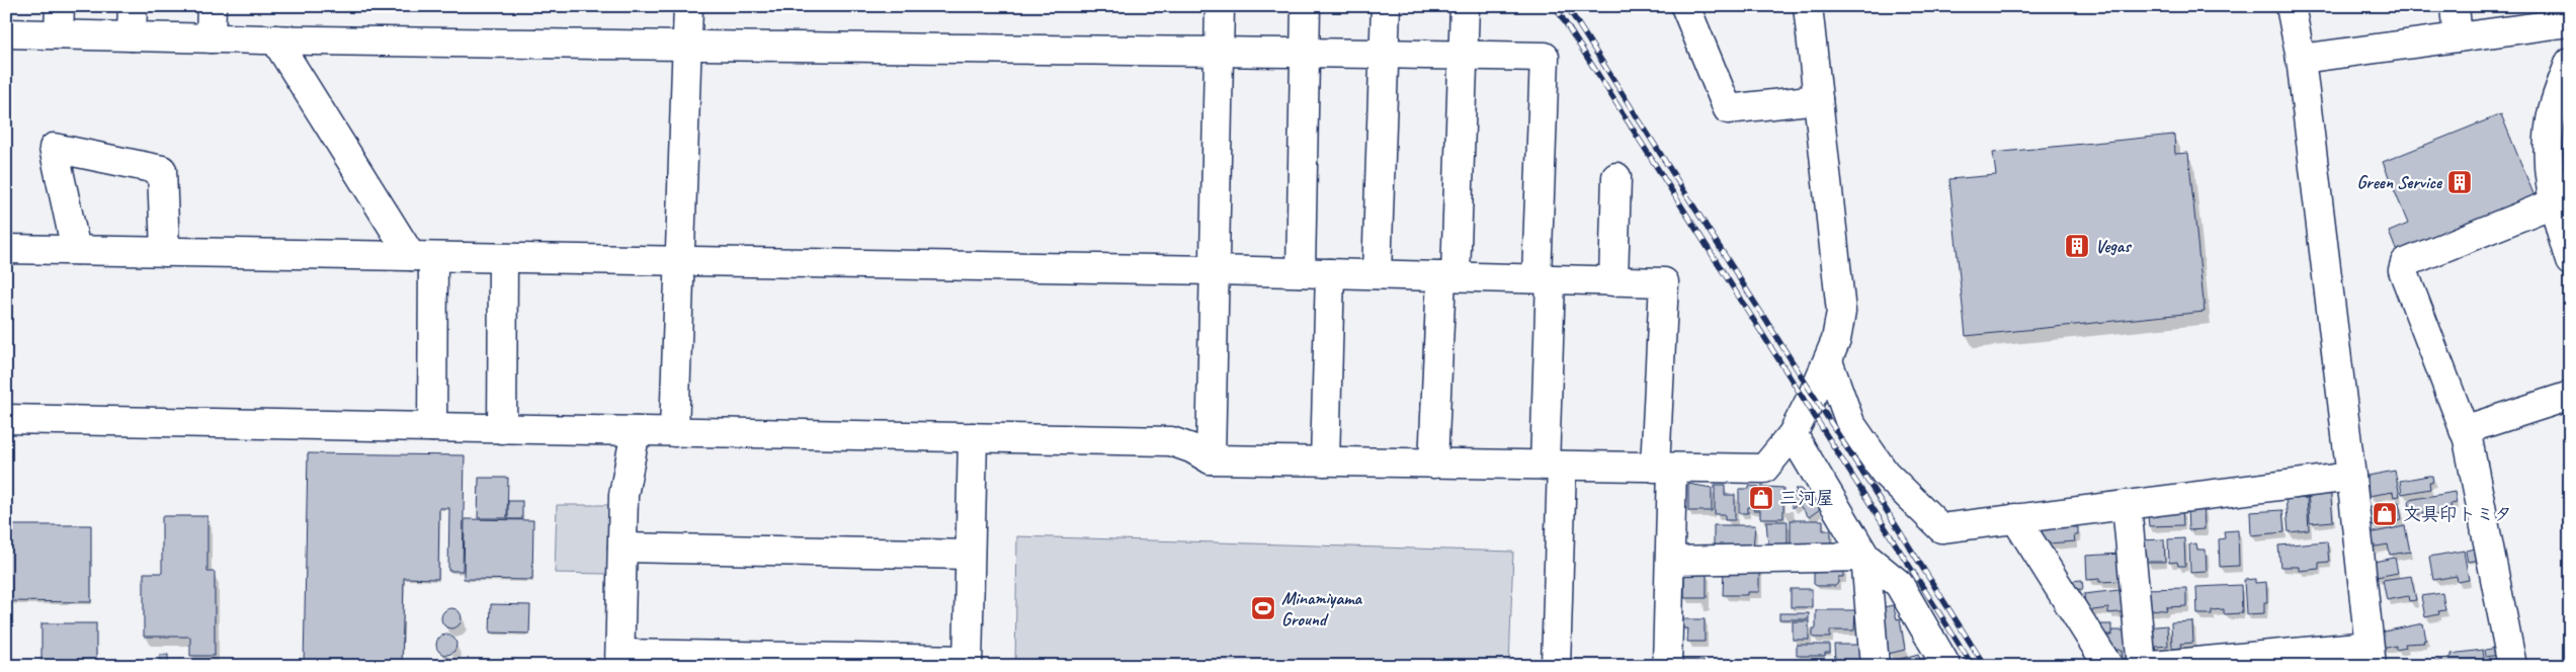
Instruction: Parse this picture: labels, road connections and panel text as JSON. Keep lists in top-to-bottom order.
{
  "places": {
    "building": ["Green Service", "Vegas"],
    "shop": ["三河屋", "文具印トミタ"],
    "sports": ["Minamiyama Ground"]
  }
}
